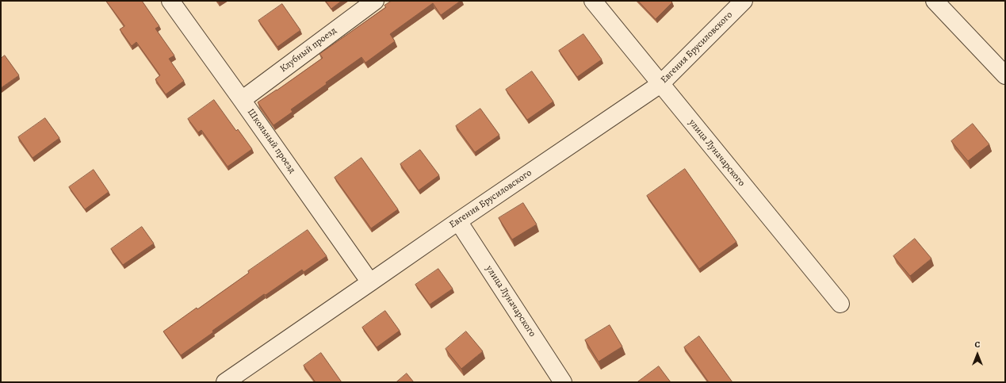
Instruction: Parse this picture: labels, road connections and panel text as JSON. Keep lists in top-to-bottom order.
{
  "streets": {
    "street": [
      "Евгения Брусиловского",
      "Клубный проезд",
      "Школьный проезд",
      "улица Луначарского"
    ]
  },
  "crossings": [
    ["Евгения Брусиловского", "Школьный проезд"],
    ["Евгения Брусиловского", "улица Луначарского"],
    ["Клубный проезд", "Школьный проезд"]
  ],
  "north": "top"
}
